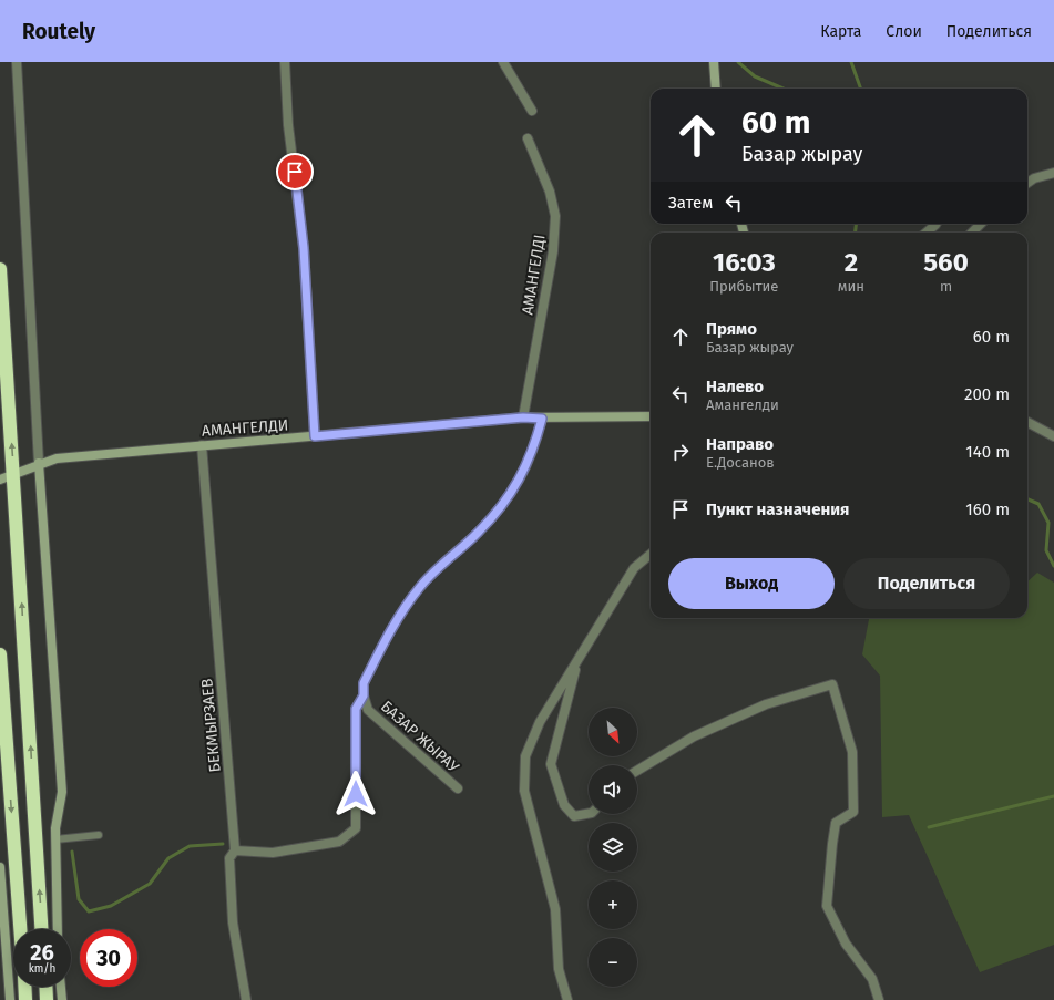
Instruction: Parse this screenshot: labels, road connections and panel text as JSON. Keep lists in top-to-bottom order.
{
  "streets": {
    "main road": ["АМАНГЕЛДИ"],
    "street": ["АМАНГЕЛДІ", "БЕКМЫРЗАЕВ", "БАЗАР ЖЫРАУ"]
  },
  "crossings": [
    ["АМАНГЕЛДІ", "АМАНГЕЛДИ"],
    ["АМАНГЕЛДИ", "БЕКМЫРЗАЕВ"],
    ["АМАНГЕЛДИ", "БАЗАР ЖЫРАУ"]
  ],
  "north": "bottom right",
  "page": {
    "header": "Routely",
    "nav": ["Карта", "Слои", "Поделиться"],
    "turn": ["60 m", "Базар жырау"],
    "then": "Затем",
    "eta": [
      "16:03",
      "Прибытие",
      "2",
      "мин",
      "560",
      "m"
    ],
    "list": [
      {
        "name": "Прямо",
        "note": "Базар жырау",
        "value": "60 m"
      },
      {
        "name": "Налево",
        "note": "Амангелди",
        "value": "200 m"
      },
      {
        "name": "Направо",
        "note": "Е.Досанов",
        "value": "140 m"
      },
      {
        "name": "Пункт назначения",
        "value": "160 m"
      }
    ],
    "buttons": ["Выход", "Поделиться"],
    "map_buttons": ["+", "−"],
    "speed": "26 km/h",
    "limit": "30"
  }
}
